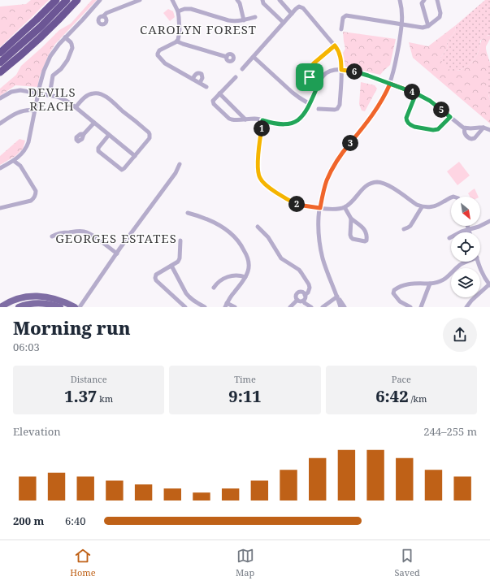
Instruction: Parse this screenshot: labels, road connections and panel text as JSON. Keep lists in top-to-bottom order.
{
  "districts": ["CAROLYN FOREST", "DEVILS REACH", "GEORGES ESTATES"],
  "north": "bottom right",
  "page": {
    "pins": [
      "6",
      "4",
      "5",
      "1",
      "3",
      "2"
    ],
    "heading": ["Morning run", "06:03"],
    "stats": [
      ["Distance", "1.37 km"],
      ["Time", "9:11"],
      ["Pace", "6:42 /km"]
    ],
    "chart": ["Elevation", "244–255 m"],
    "list": [
      {
        "name": "200 m",
        "note": "6:40"
      }
    ],
    "tabs": ["Home", "Map", "Saved"]
  }
}
